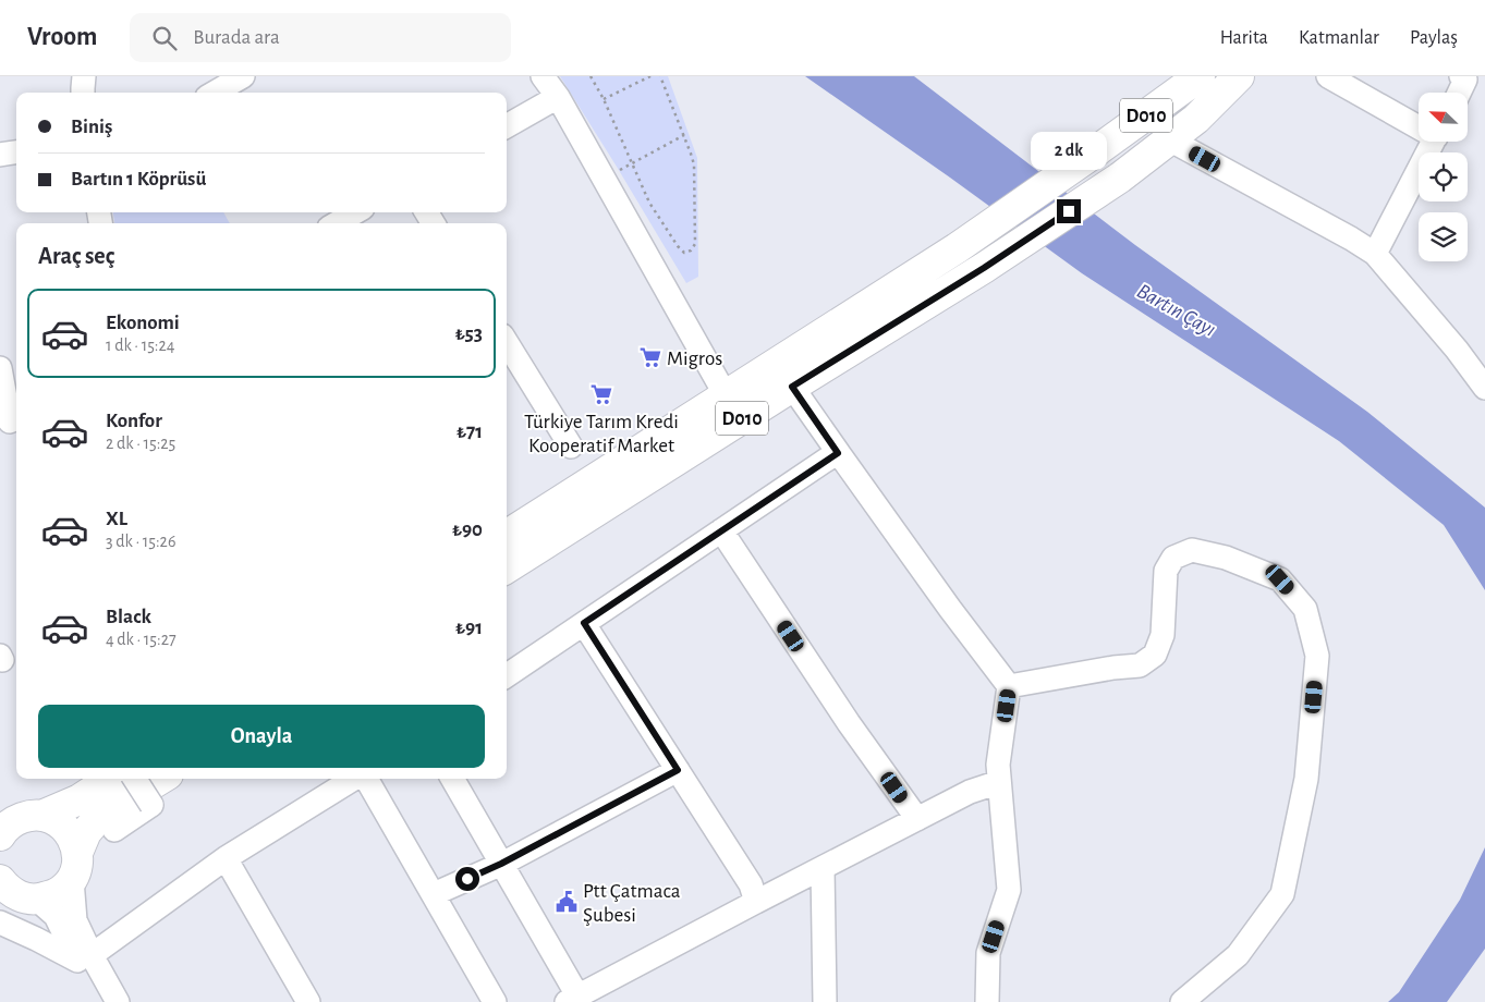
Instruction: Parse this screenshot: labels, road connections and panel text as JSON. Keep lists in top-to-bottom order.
{
  "streets": {
    "highway": ["D010"]
  },
  "water": ["Bartın Çayı"],
  "places": {
    "supermarket": ["Migros", "Türkiye Tarım Kredi Kooperatif Market"],
    "public building": ["Ptt Çatmaca Şubesi"]
  },
  "north": "top left",
  "page": {
    "header": "Vroom",
    "search": "Burada ara",
    "nav": ["Harita", "Katmanlar", "Paylaş"],
    "banner": ["Biniş", "Bartın 1 Köprüsü"],
    "bubble": "2 dk",
    "heading": "Araç seç",
    "list": [
      {
        "name": "Ekonomi",
        "note": "1 dk · 15:24",
        "value": "₺53"
      },
      {
        "name": "Konfor",
        "note": "2 dk · 15:25",
        "value": "₺71"
      },
      {
        "name": "XL",
        "note": "3 dk · 15:26",
        "value": "₺90"
      },
      {
        "name": "Black",
        "note": "4 dk · 15:27",
        "value": "₺91"
      }
    ],
    "buttons": "Onayla"
  }
}
